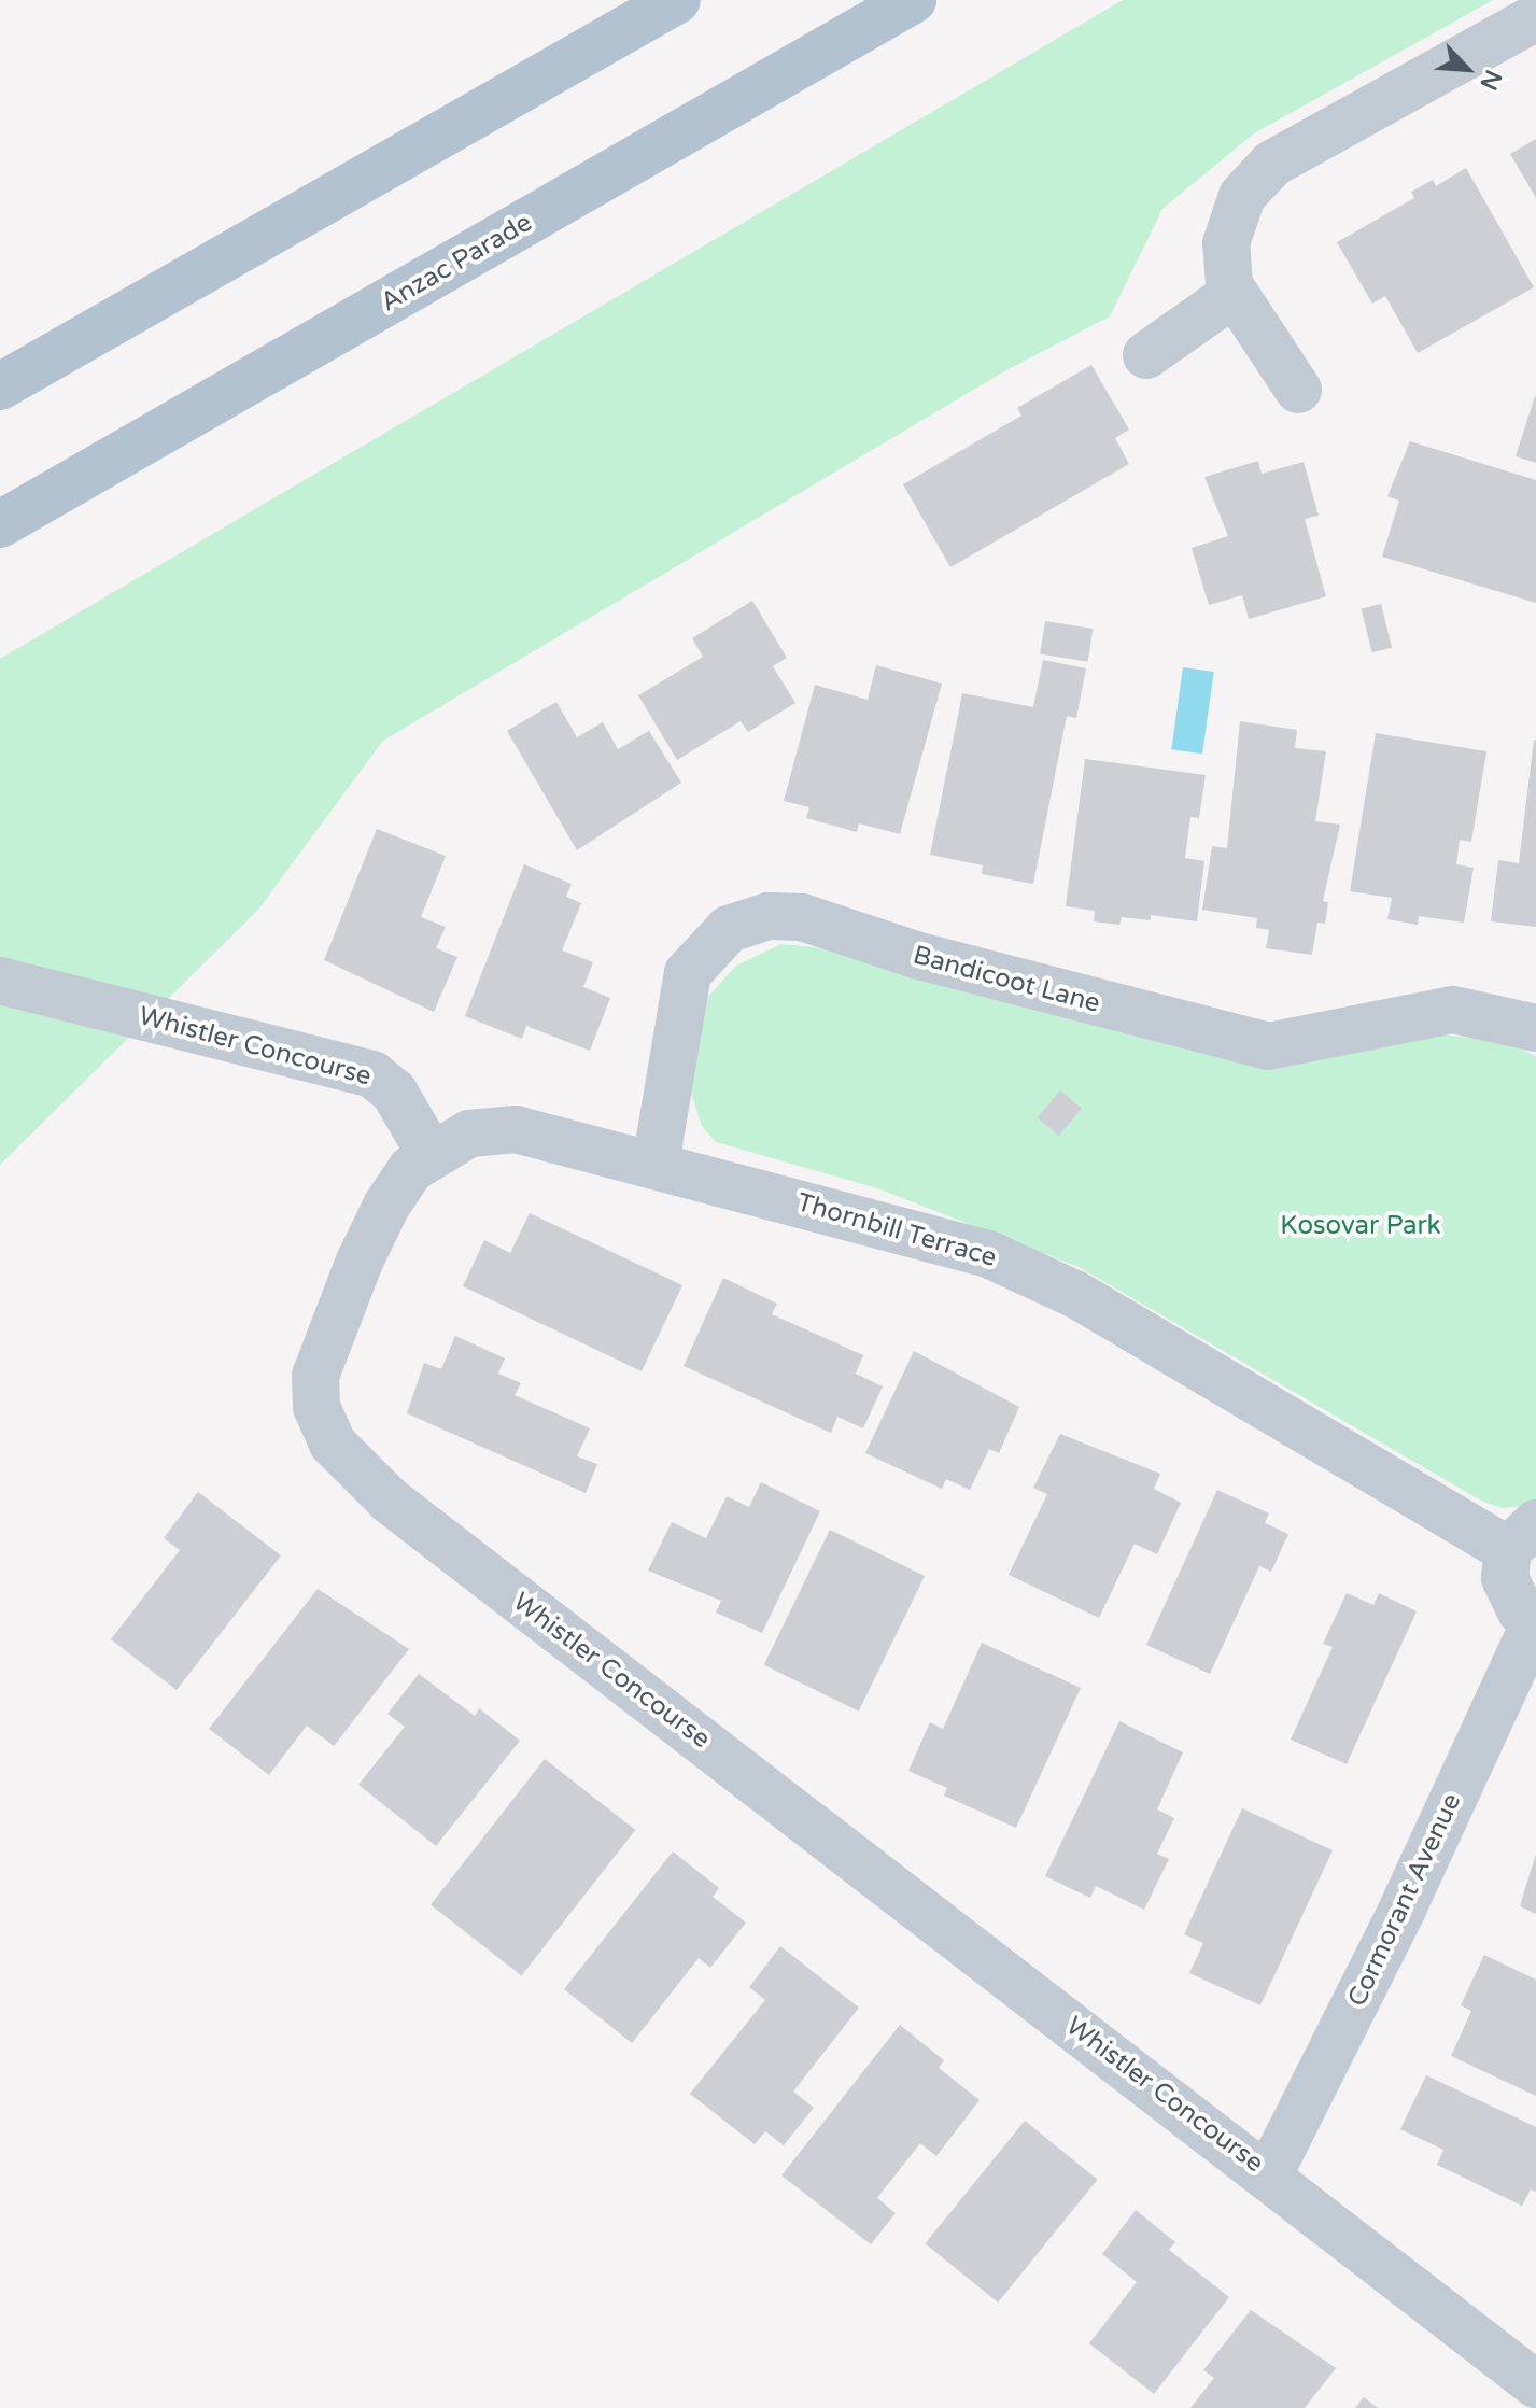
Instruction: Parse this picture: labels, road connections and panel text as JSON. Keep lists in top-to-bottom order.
{
  "streets": {
    "main road": ["Anzac Parade"],
    "street": [
      "Bandicoot Lane",
      "Whistler Concourse",
      "Thornbill Terrace",
      "Cormorant Avenue"
    ]
  },
  "crossings": [
    ["Bandicoot Lane", "Thornbill Terrace"],
    ["Whistler Concourse", "Thornbill Terrace"],
    ["Whistler Concourse", "Cormorant Avenue"]
  ],
  "parks": ["Kosovar Park"],
  "north": "bottom right"
}
